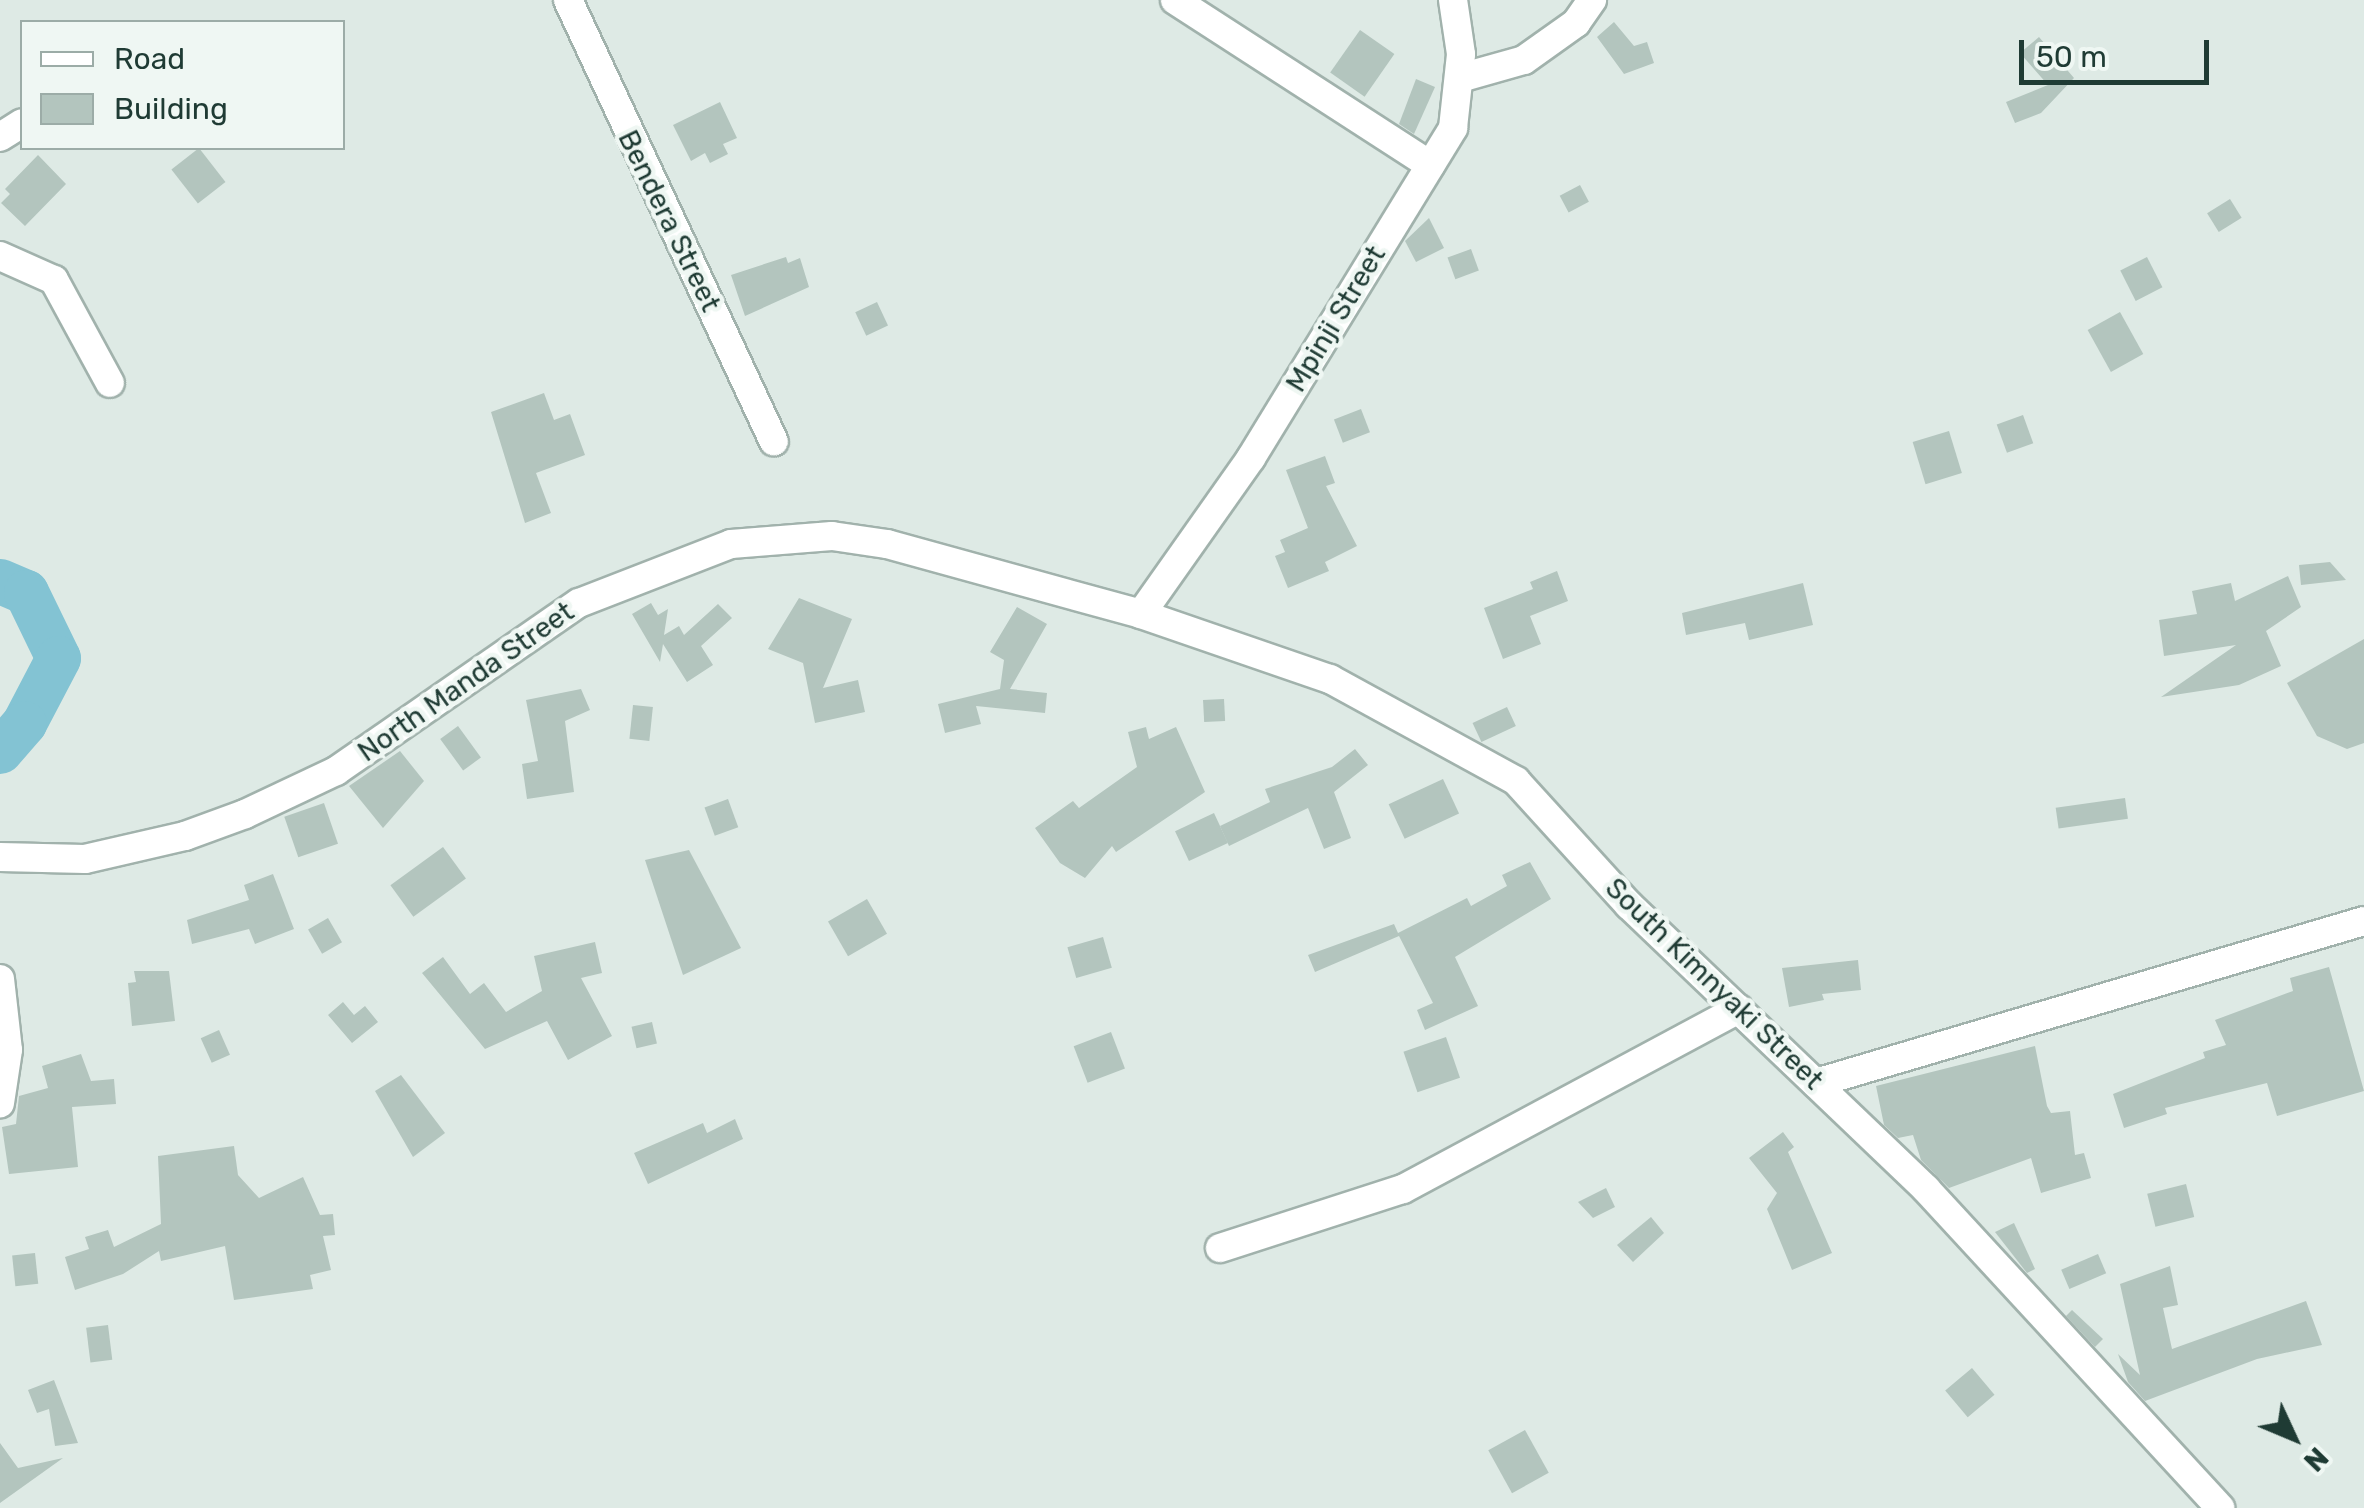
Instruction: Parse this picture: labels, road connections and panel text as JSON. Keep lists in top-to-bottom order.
{
  "streets": {
    "street": [
      "Bendera Street",
      "Mpinji Street",
      "North Manda Street",
      "South Kimnyaki Street"
    ]
  },
  "crossings": [
    ["Mpinji Street", "South Kimnyaki Street"],
    ["North Manda Street", "South Kimnyaki Street"]
  ],
  "legend": ["Road", "Building"],
  "scale_bar": "50 m",
  "north": "bottom right"
}
